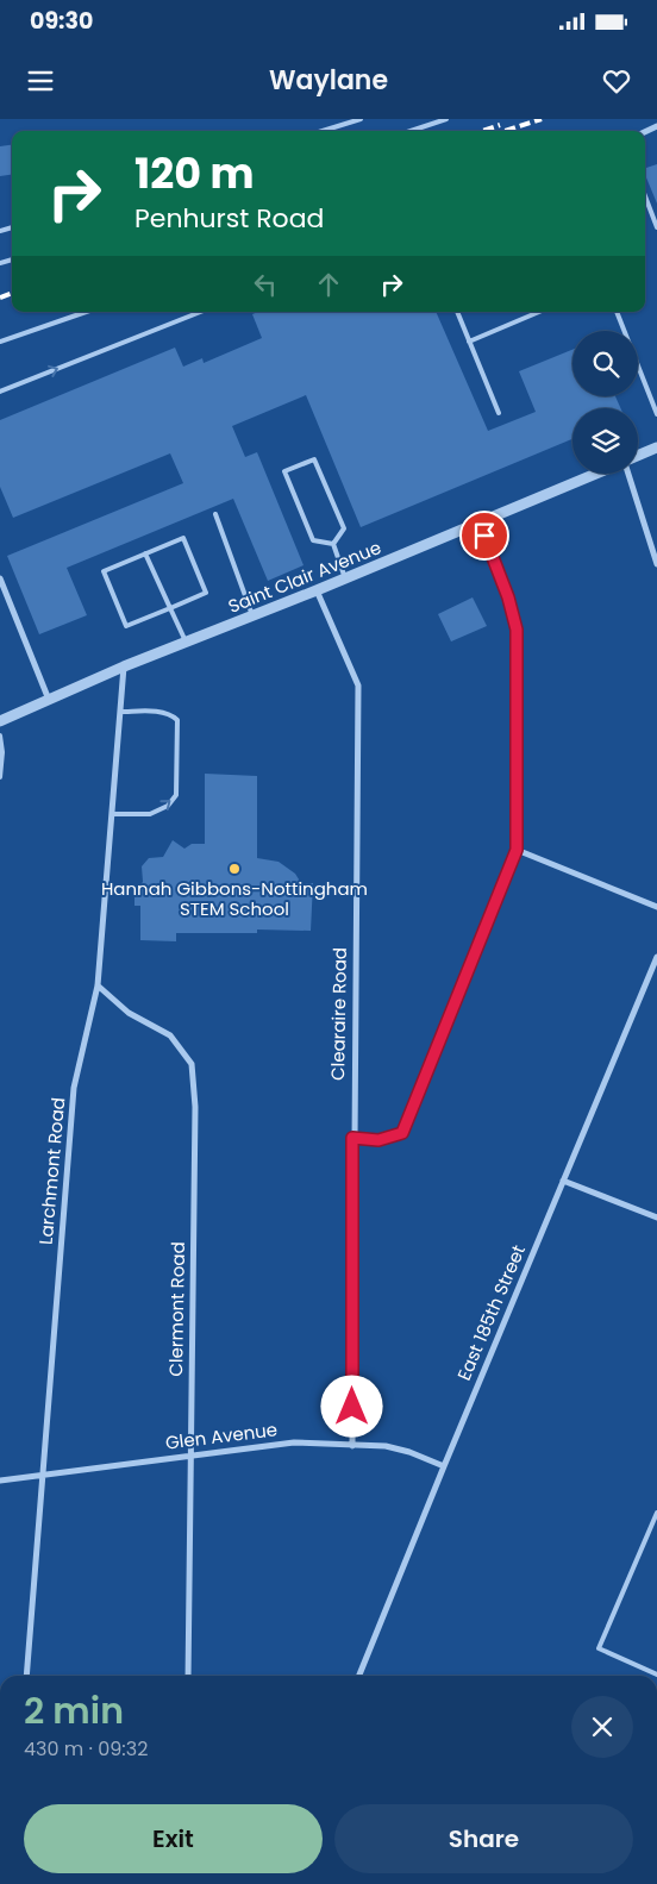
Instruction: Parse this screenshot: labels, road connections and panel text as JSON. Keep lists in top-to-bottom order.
{
  "streets": {
    "street": [
      "Saint Clair Avenue",
      "Clearaire Road",
      "Larchmont Road",
      "Clermont Road",
      "East 185th Street",
      "Glen Avenue"
    ]
  },
  "crossings": [
    ["Saint Clair Avenue", "Clearaire Road"],
    ["Saint Clair Avenue", "Larchmont Road"],
    ["Clearaire Road", "Glen Avenue"],
    ["Larchmont Road", "Clermont Road"],
    ["Larchmont Road", "Glen Avenue"],
    ["Clermont Road", "Glen Avenue"],
    ["East 185th Street", "Glen Avenue"]
  ],
  "places": ["Hannah Gibbons-Nottingham STEM School"],
  "page": {
    "status": "09:30",
    "header": "Waylane",
    "turn": ["120 m", "Penhurst Road"],
    "heading": ["2 min", "430 m · 09:32"],
    "buttons": ["Exit", "Share"]
  }
}
